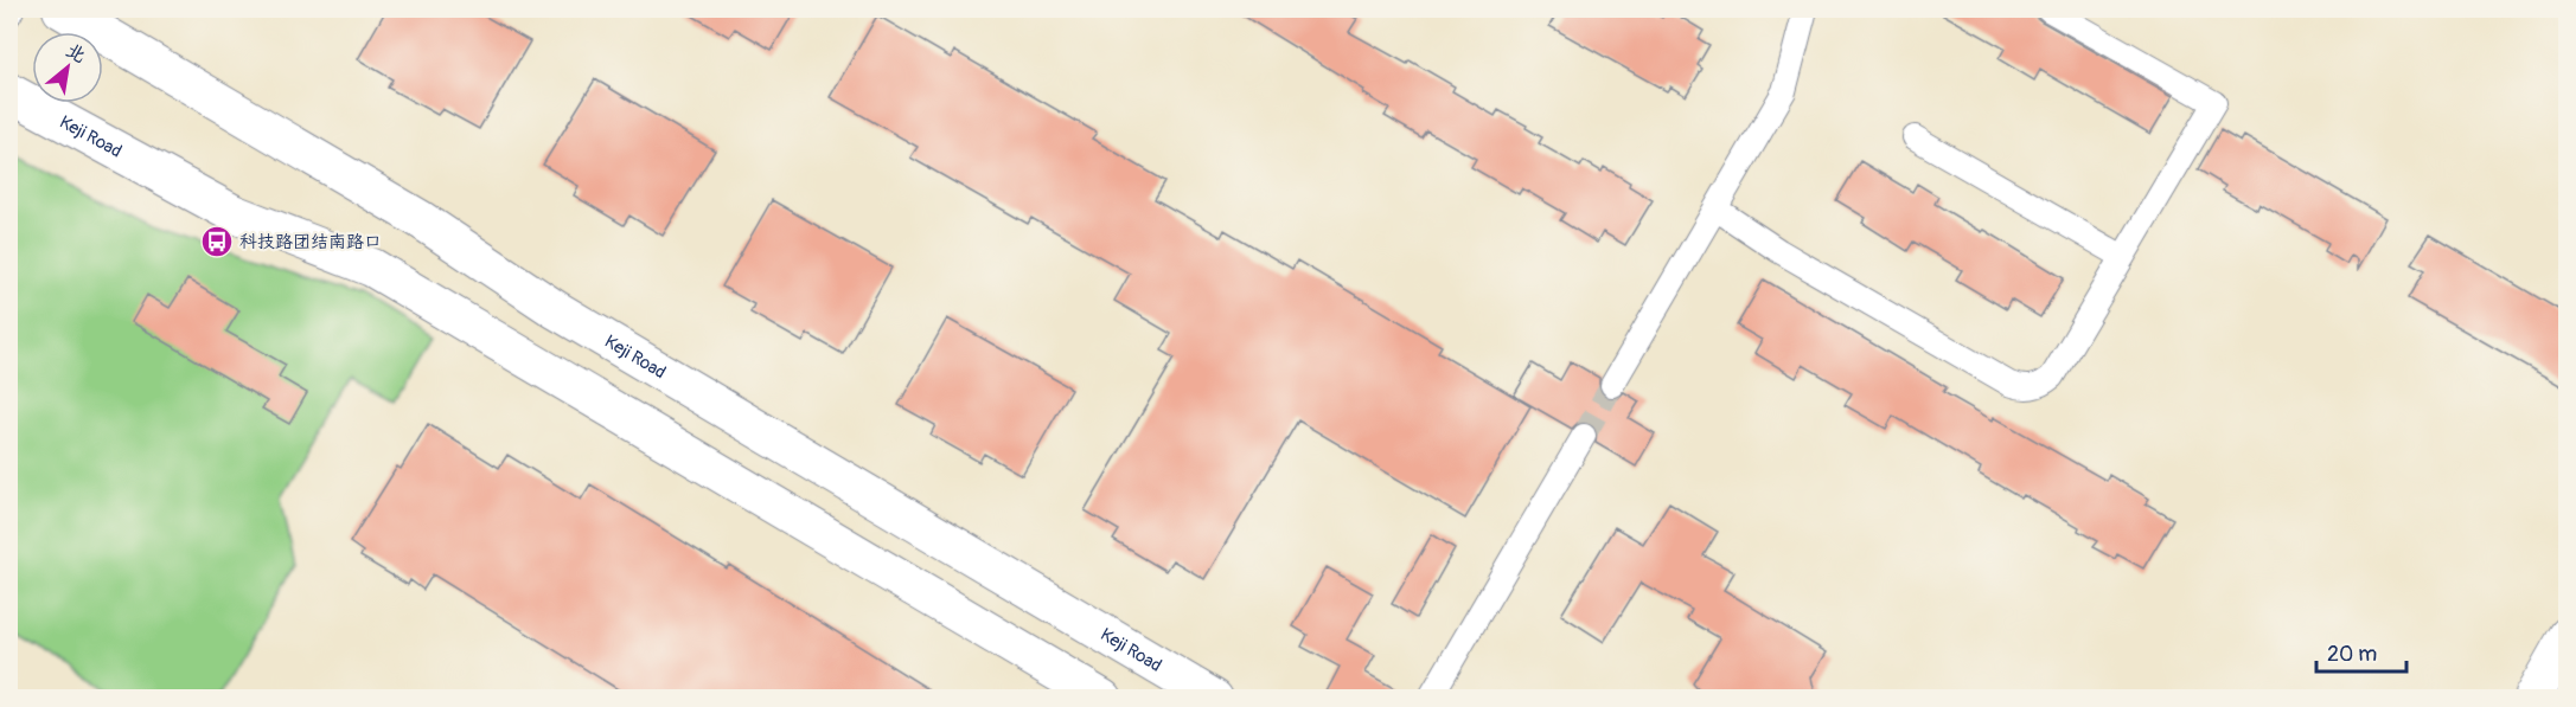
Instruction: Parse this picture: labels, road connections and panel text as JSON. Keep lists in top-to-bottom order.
{
  "streets": {
    "main road": ["Keji Road"]
  },
  "places": {
    "bus stop": ["科技路团结南路口"]
  },
  "scale_bar": "20 m",
  "north": "top right"
}
